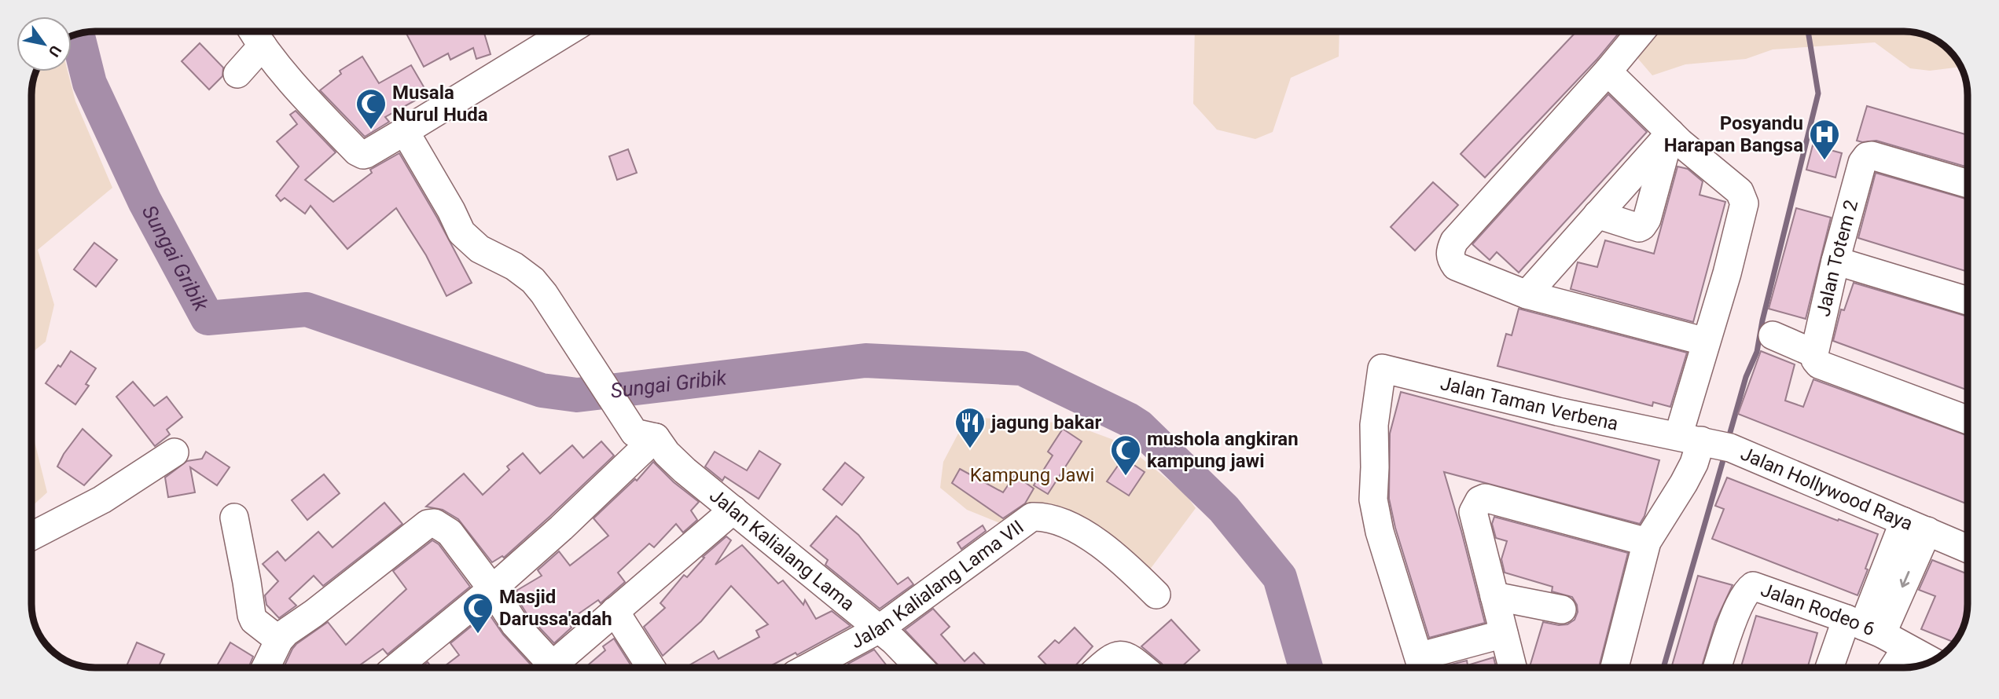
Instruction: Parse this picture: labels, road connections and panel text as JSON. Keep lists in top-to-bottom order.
{
  "streets": {
    "street": [
      "Jalan Totem 2",
      "Jalan Taman Verbena",
      "Jalan Hollywood Raya",
      "Jalan Kalialang Lama",
      "Jalan Kalialang Lama VII",
      "Jalan Rodeo 6"
    ]
  },
  "crossings": [
    ["Jalan Taman Verbena", "Jalan Hollywood Raya"],
    ["Jalan Kalialang Lama", "Jalan Kalialang Lama VII"]
  ],
  "water": ["Sungai Gribik"],
  "parks": ["Kampung Jawi"],
  "places": {
    "mosque": ["Musala Nurul Huda", "mushola angkiran kampung jawi", "Masjid Darussa'adah"],
    "hospital": ["Posyandu Harapan Bangsa"],
    "restaurant": ["jagung bakar"]
  },
  "north": "bottom right"
}
